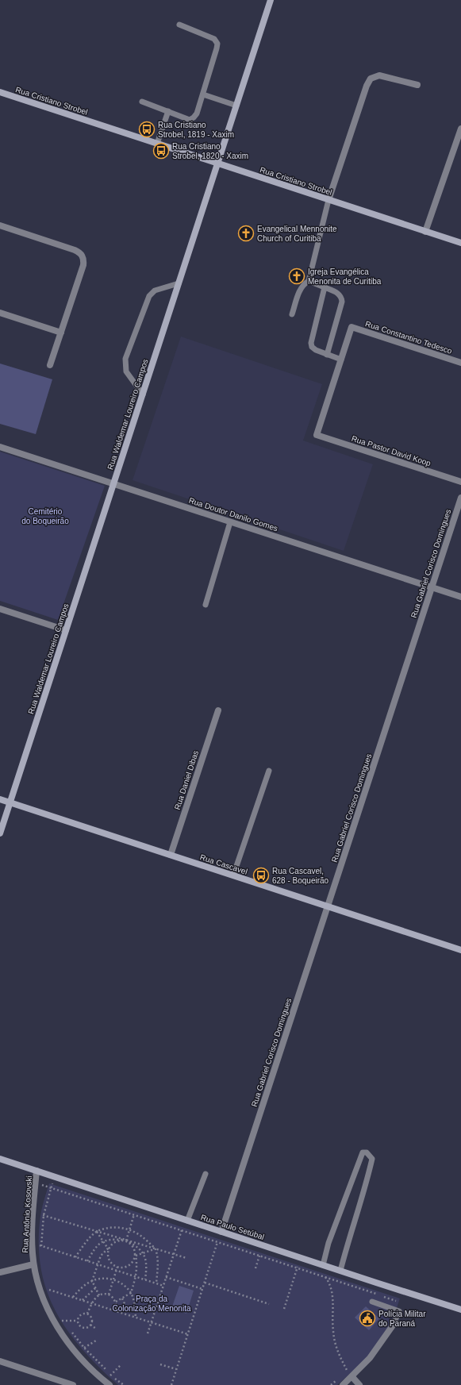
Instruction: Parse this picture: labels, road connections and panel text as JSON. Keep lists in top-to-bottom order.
{
  "streets": {
    "main road": [
      "Rua Cristiano Strobel",
      "Rua Waldemar Loureiro Campos",
      "Rua Cascavel",
      "Rua Paulo Setúbal"
    ],
    "street": [
      "Rua Constantino Tedesco",
      "Rua Pastor David Koop",
      "Rua Doutor Danilo Gomes",
      "Rua Gabriel Corisco Domingues",
      "Rua Daniel Dibas",
      "Rua Antônio Kosovski"
    ]
  },
  "crossings": [
    ["Rua Cristiano Strobel", "Rua Waldemar Loureiro Campos"],
    ["Rua Constantino Tedesco", "Rua Pastor David Koop"],
    ["Rua Waldemar Loureiro Campos", "Rua Doutor Danilo Gomes"],
    ["Rua Waldemar Loureiro Campos", "Rua Cascavel"],
    ["Rua Doutor Danilo Gomes", "Rua Gabriel Corisco Domingues"],
    ["Rua Gabriel Corisco Domingues", "Rua Cascavel"],
    ["Rua Gabriel Corisco Domingues", "Rua Paulo Setúbal"],
    ["Rua Daniel Dibas", "Rua Cascavel"],
    ["Rua Antônio Kosovski", "Rua Paulo Setúbal"]
  ],
  "parks": ["Cemitério do Boqueirão", "Praça da Colonização Menonita"],
  "places": {
    "bus stop": ["Rua Cristiano Strobel, 1819 - Xaxim", "Rua Cristiano Strobel, 1820 - Xaxim", "Rua Cascavel, 628 - Boqueirão"],
    "church": ["Evangelical Mennonite Church of Curitiba", "Igreja Evangélica Menonita de Curitiba"],
    "public building": ["Polícia Militar do Paraná"]
  }
}
